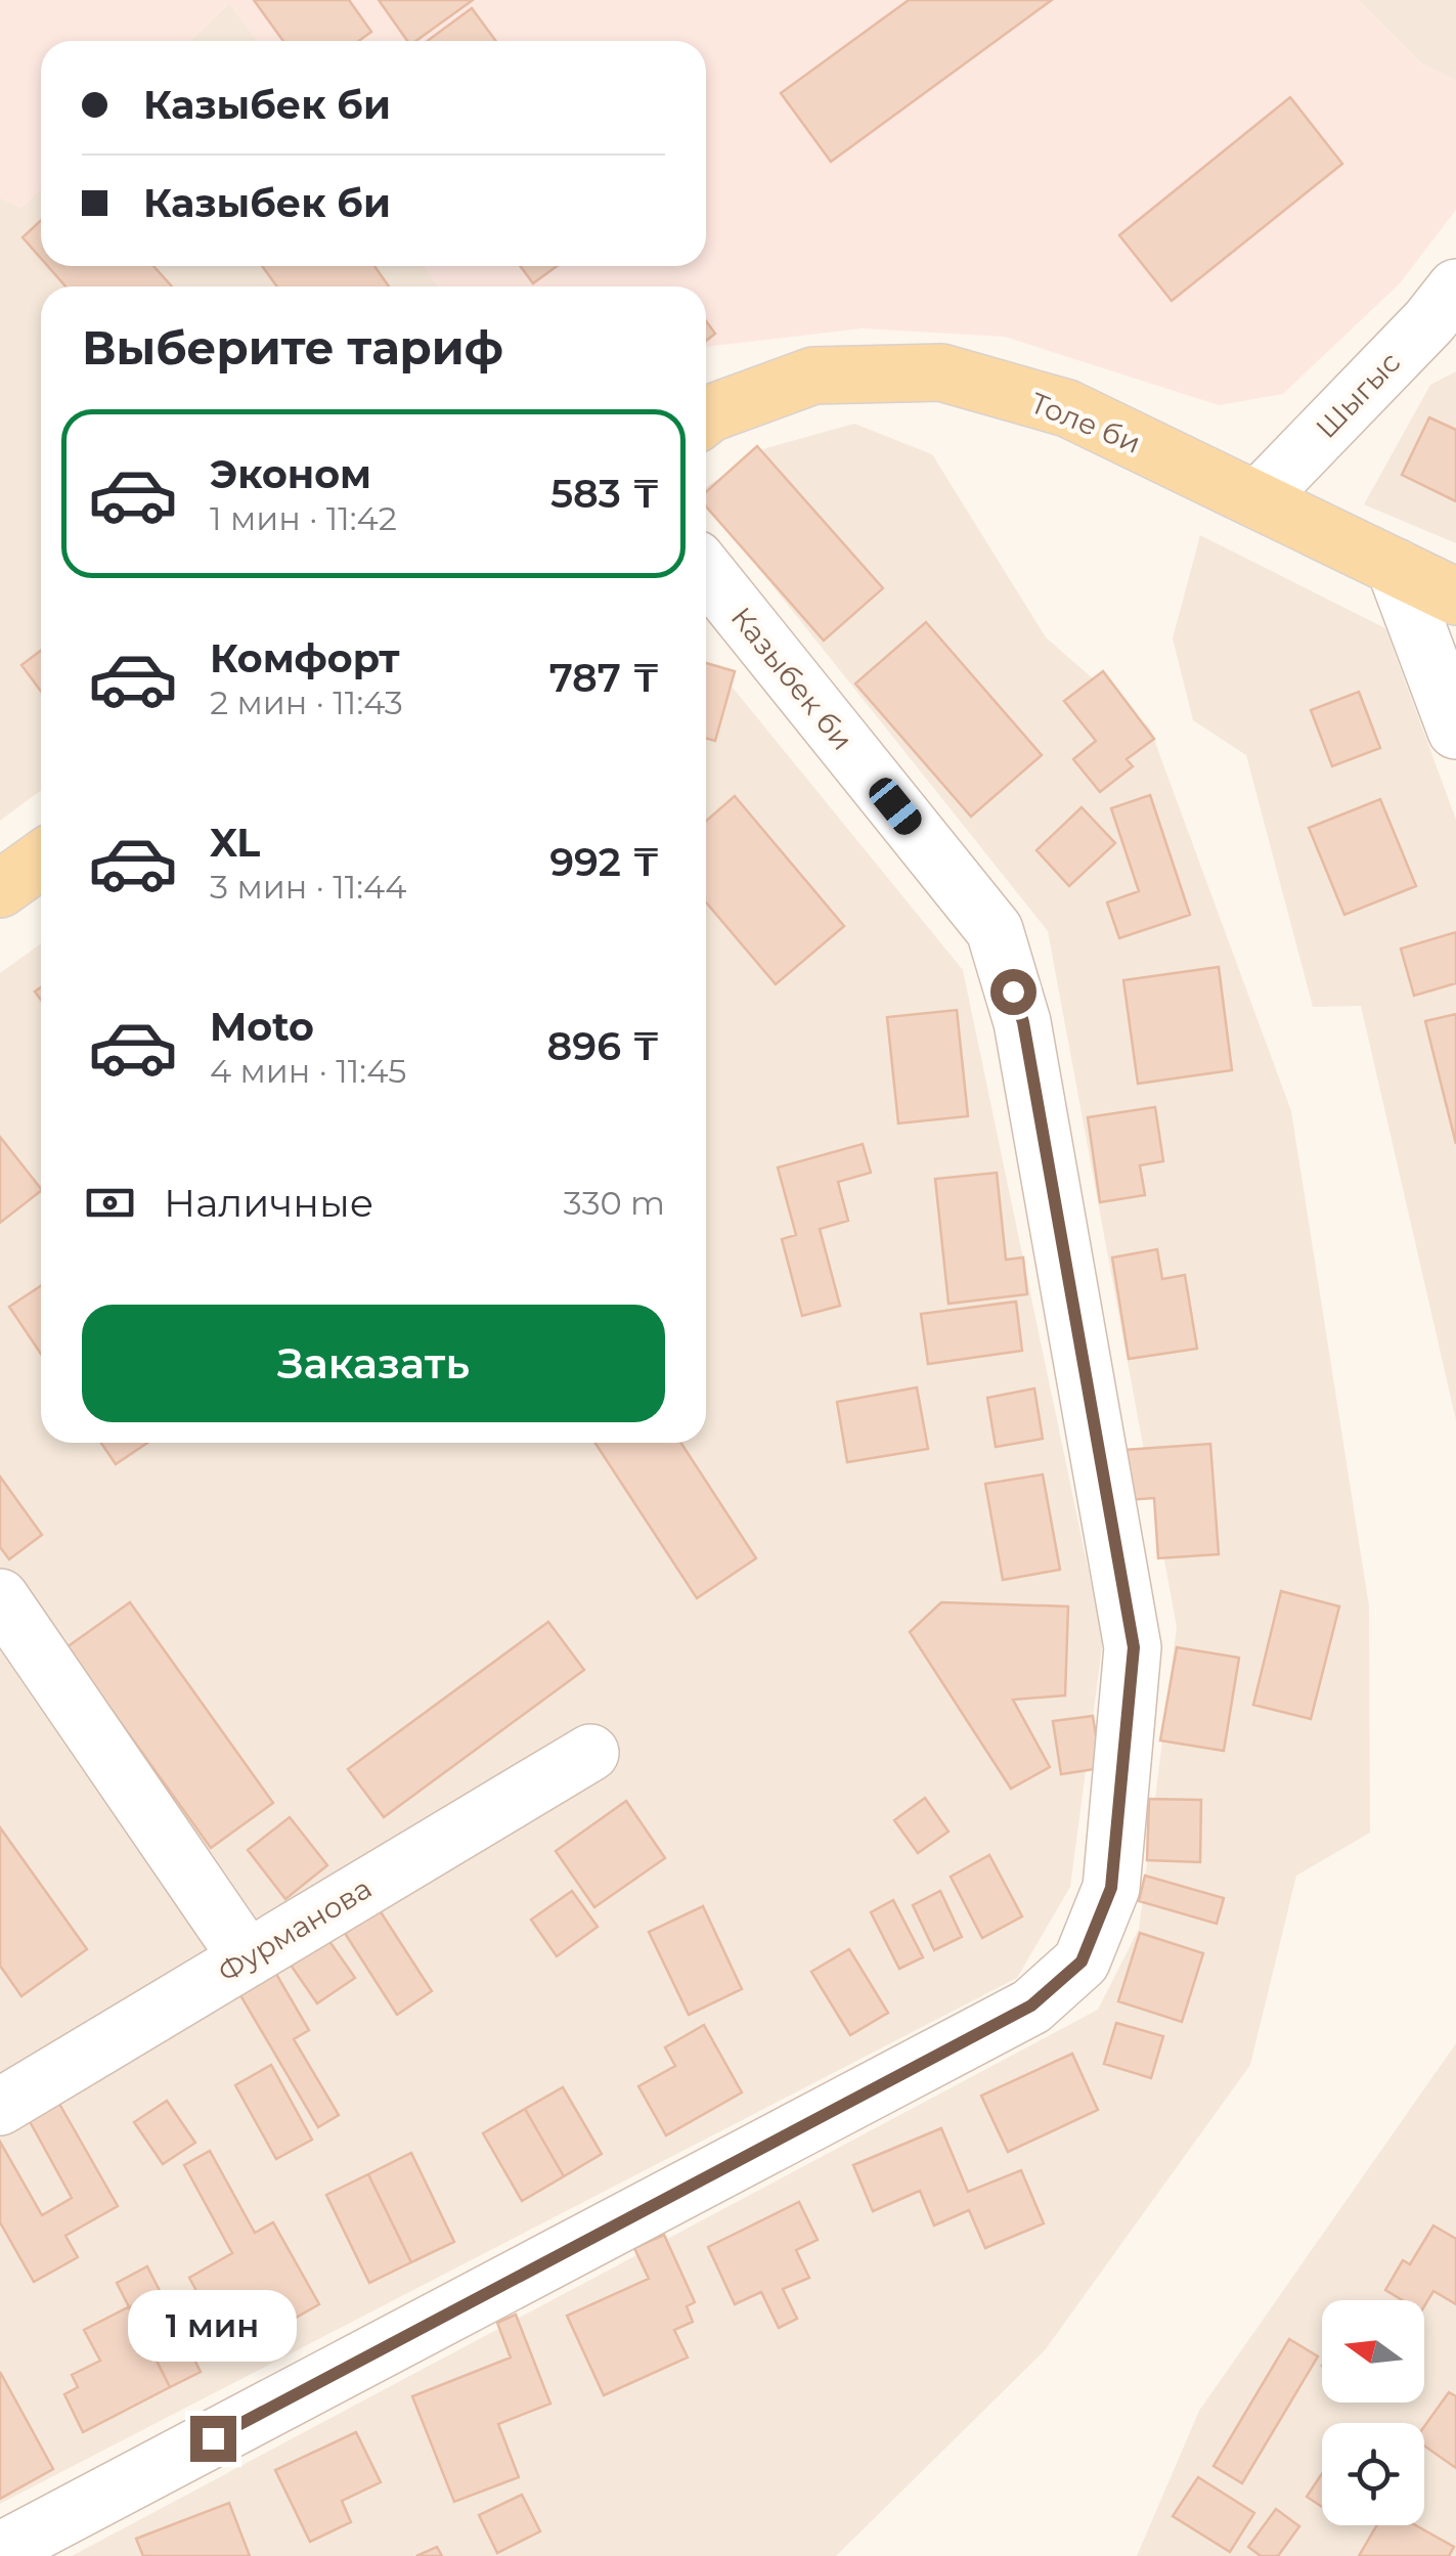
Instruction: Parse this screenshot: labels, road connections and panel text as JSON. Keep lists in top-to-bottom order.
{
  "streets": {
    "main road": ["Толе би"],
    "street": ["Шыгыс", "Казыбек би", "Фурманова"]
  },
  "crossings": [
    ["Шыгыс", "Толе би"]
  ],
  "north": "left",
  "page": {
    "banner": ["Казыбек би", "Казыбек би"],
    "heading": "Выберите тариф",
    "list": [
      {
        "name": "Эконом",
        "note": "1 мин · 11:42",
        "value": "583 ₸"
      },
      {
        "name": "Комфорт",
        "note": "2 мин · 11:43",
        "value": "787 ₸"
      },
      {
        "name": "XL",
        "note": "3 мин · 11:44",
        "value": "992 ₸"
      },
      {
        "name": "Moto",
        "note": "4 мин · 11:45",
        "value": "896 ₸"
      }
    ],
    "pay": ["Наличные", "330 m"],
    "buttons": "Заказать",
    "bubble": "1 мин"
  }
}
